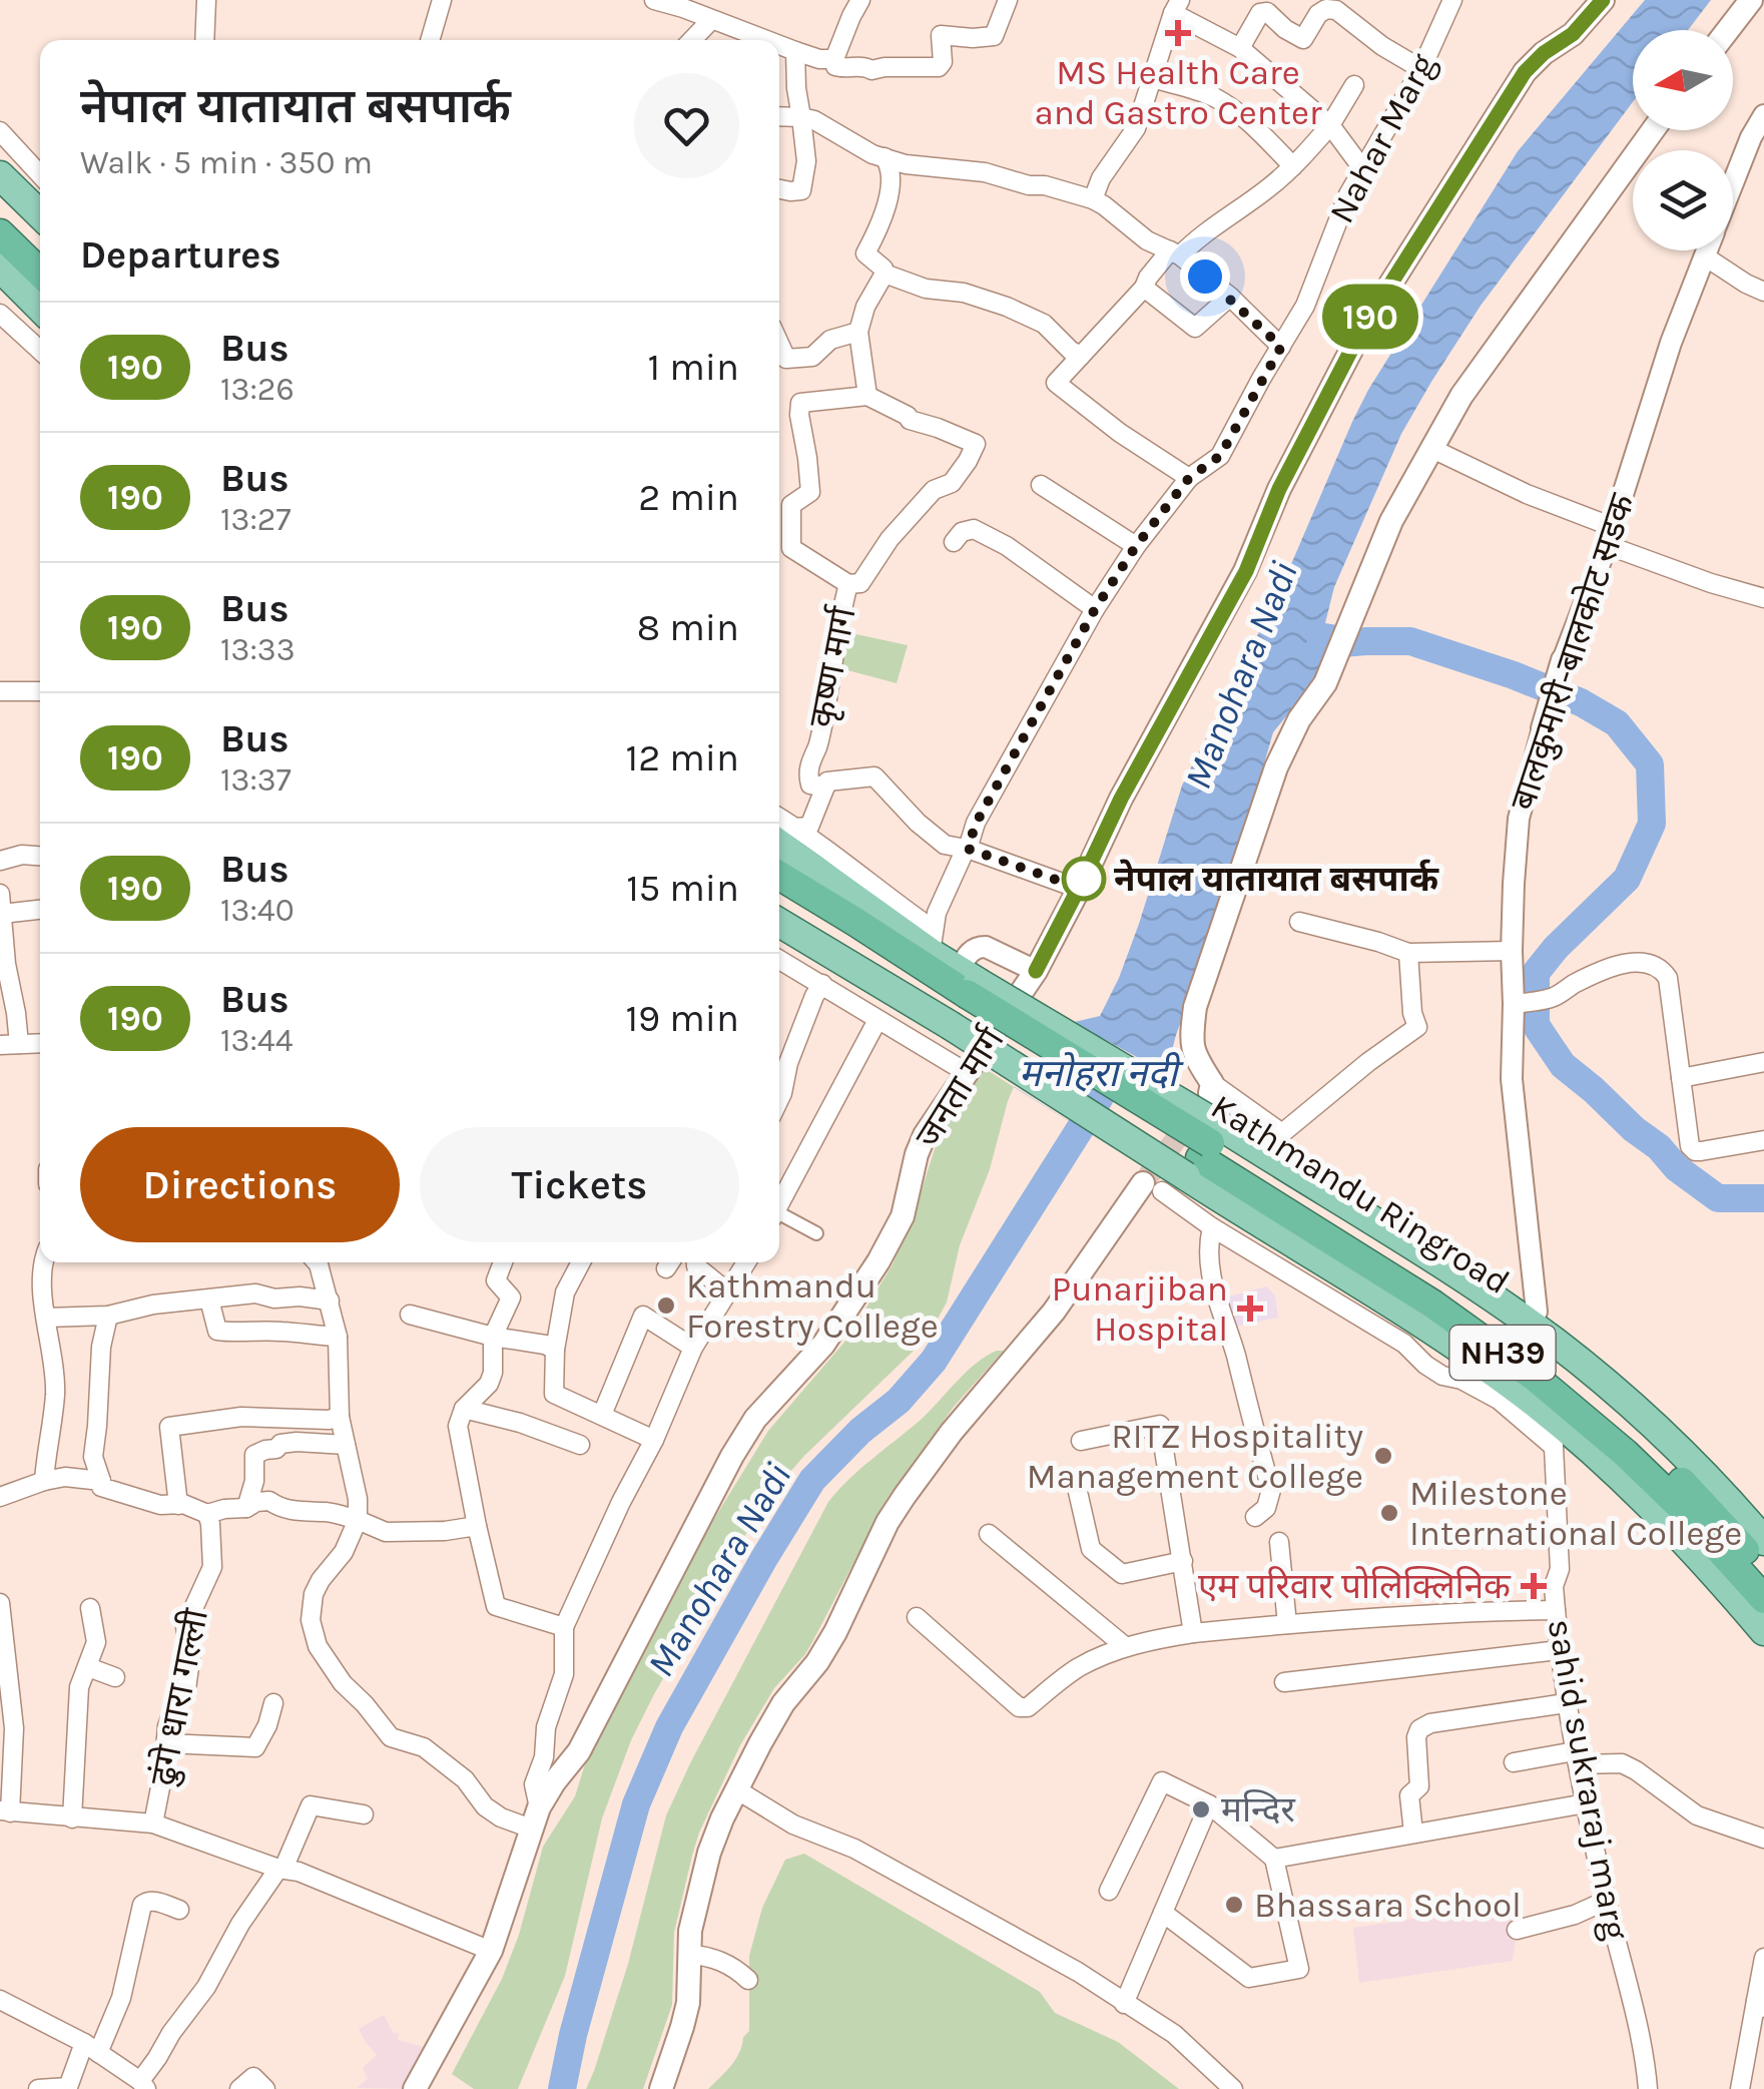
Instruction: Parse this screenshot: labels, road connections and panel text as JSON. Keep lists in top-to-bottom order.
{
  "streets": {
    "highway": ["Kathmandu Ringroad", "NH39"],
    "main road": ["बालकुमारी-बालकोट सडक", "जनता मार्ग"],
    "street": [
      "Nahar Marg",
      "कृष्ण मार्ग",
      "ढुंगे धारा गल्ली",
      "sahid sukraraj marg"
    ]
  },
  "crossings": [
    ["Nahar Marg", "कृष्ण मार्ग"]
  ],
  "water": ["Manohara Nadi", "मनोहरा नदी"],
  "places": {
    "health": ["MS Health Care and Gastro Center", "Punarjiban Hospital", "एम परिवार पोलिक्लिनिक"],
    "other": [
      "नेपाल यातायात बसपार्क",
      "Kathmandu Forestry College",
      "RITZ Hospitality Management College",
      "Milestone International College",
      "मन्दिर",
      "Bhassara School"
    ]
  },
  "lines": ["bus line 190"],
  "north": "left",
  "page": {
    "on_map": "190",
    "heading": [
      ["नेपाल यातायात बसपार्क", "Walk · 5 min · 350 m"],
      "Departures"
    ],
    "list": [
      {
        "mark": "190",
        "name": "Bus",
        "note": "13:26",
        "value": "1 min"
      },
      {
        "mark": "190",
        "name": "Bus",
        "note": "13:27",
        "value": "2 min"
      },
      {
        "mark": "190",
        "name": "Bus",
        "note": "13:33",
        "value": "8 min"
      },
      {
        "mark": "190",
        "name": "Bus",
        "note": "13:37",
        "value": "12 min"
      },
      {
        "mark": "190",
        "name": "Bus",
        "note": "13:40",
        "value": "15 min"
      },
      {
        "mark": "190",
        "name": "Bus",
        "note": "13:44",
        "value": "19 min"
      }
    ],
    "buttons": ["Directions", "Tickets"]
  }
}
